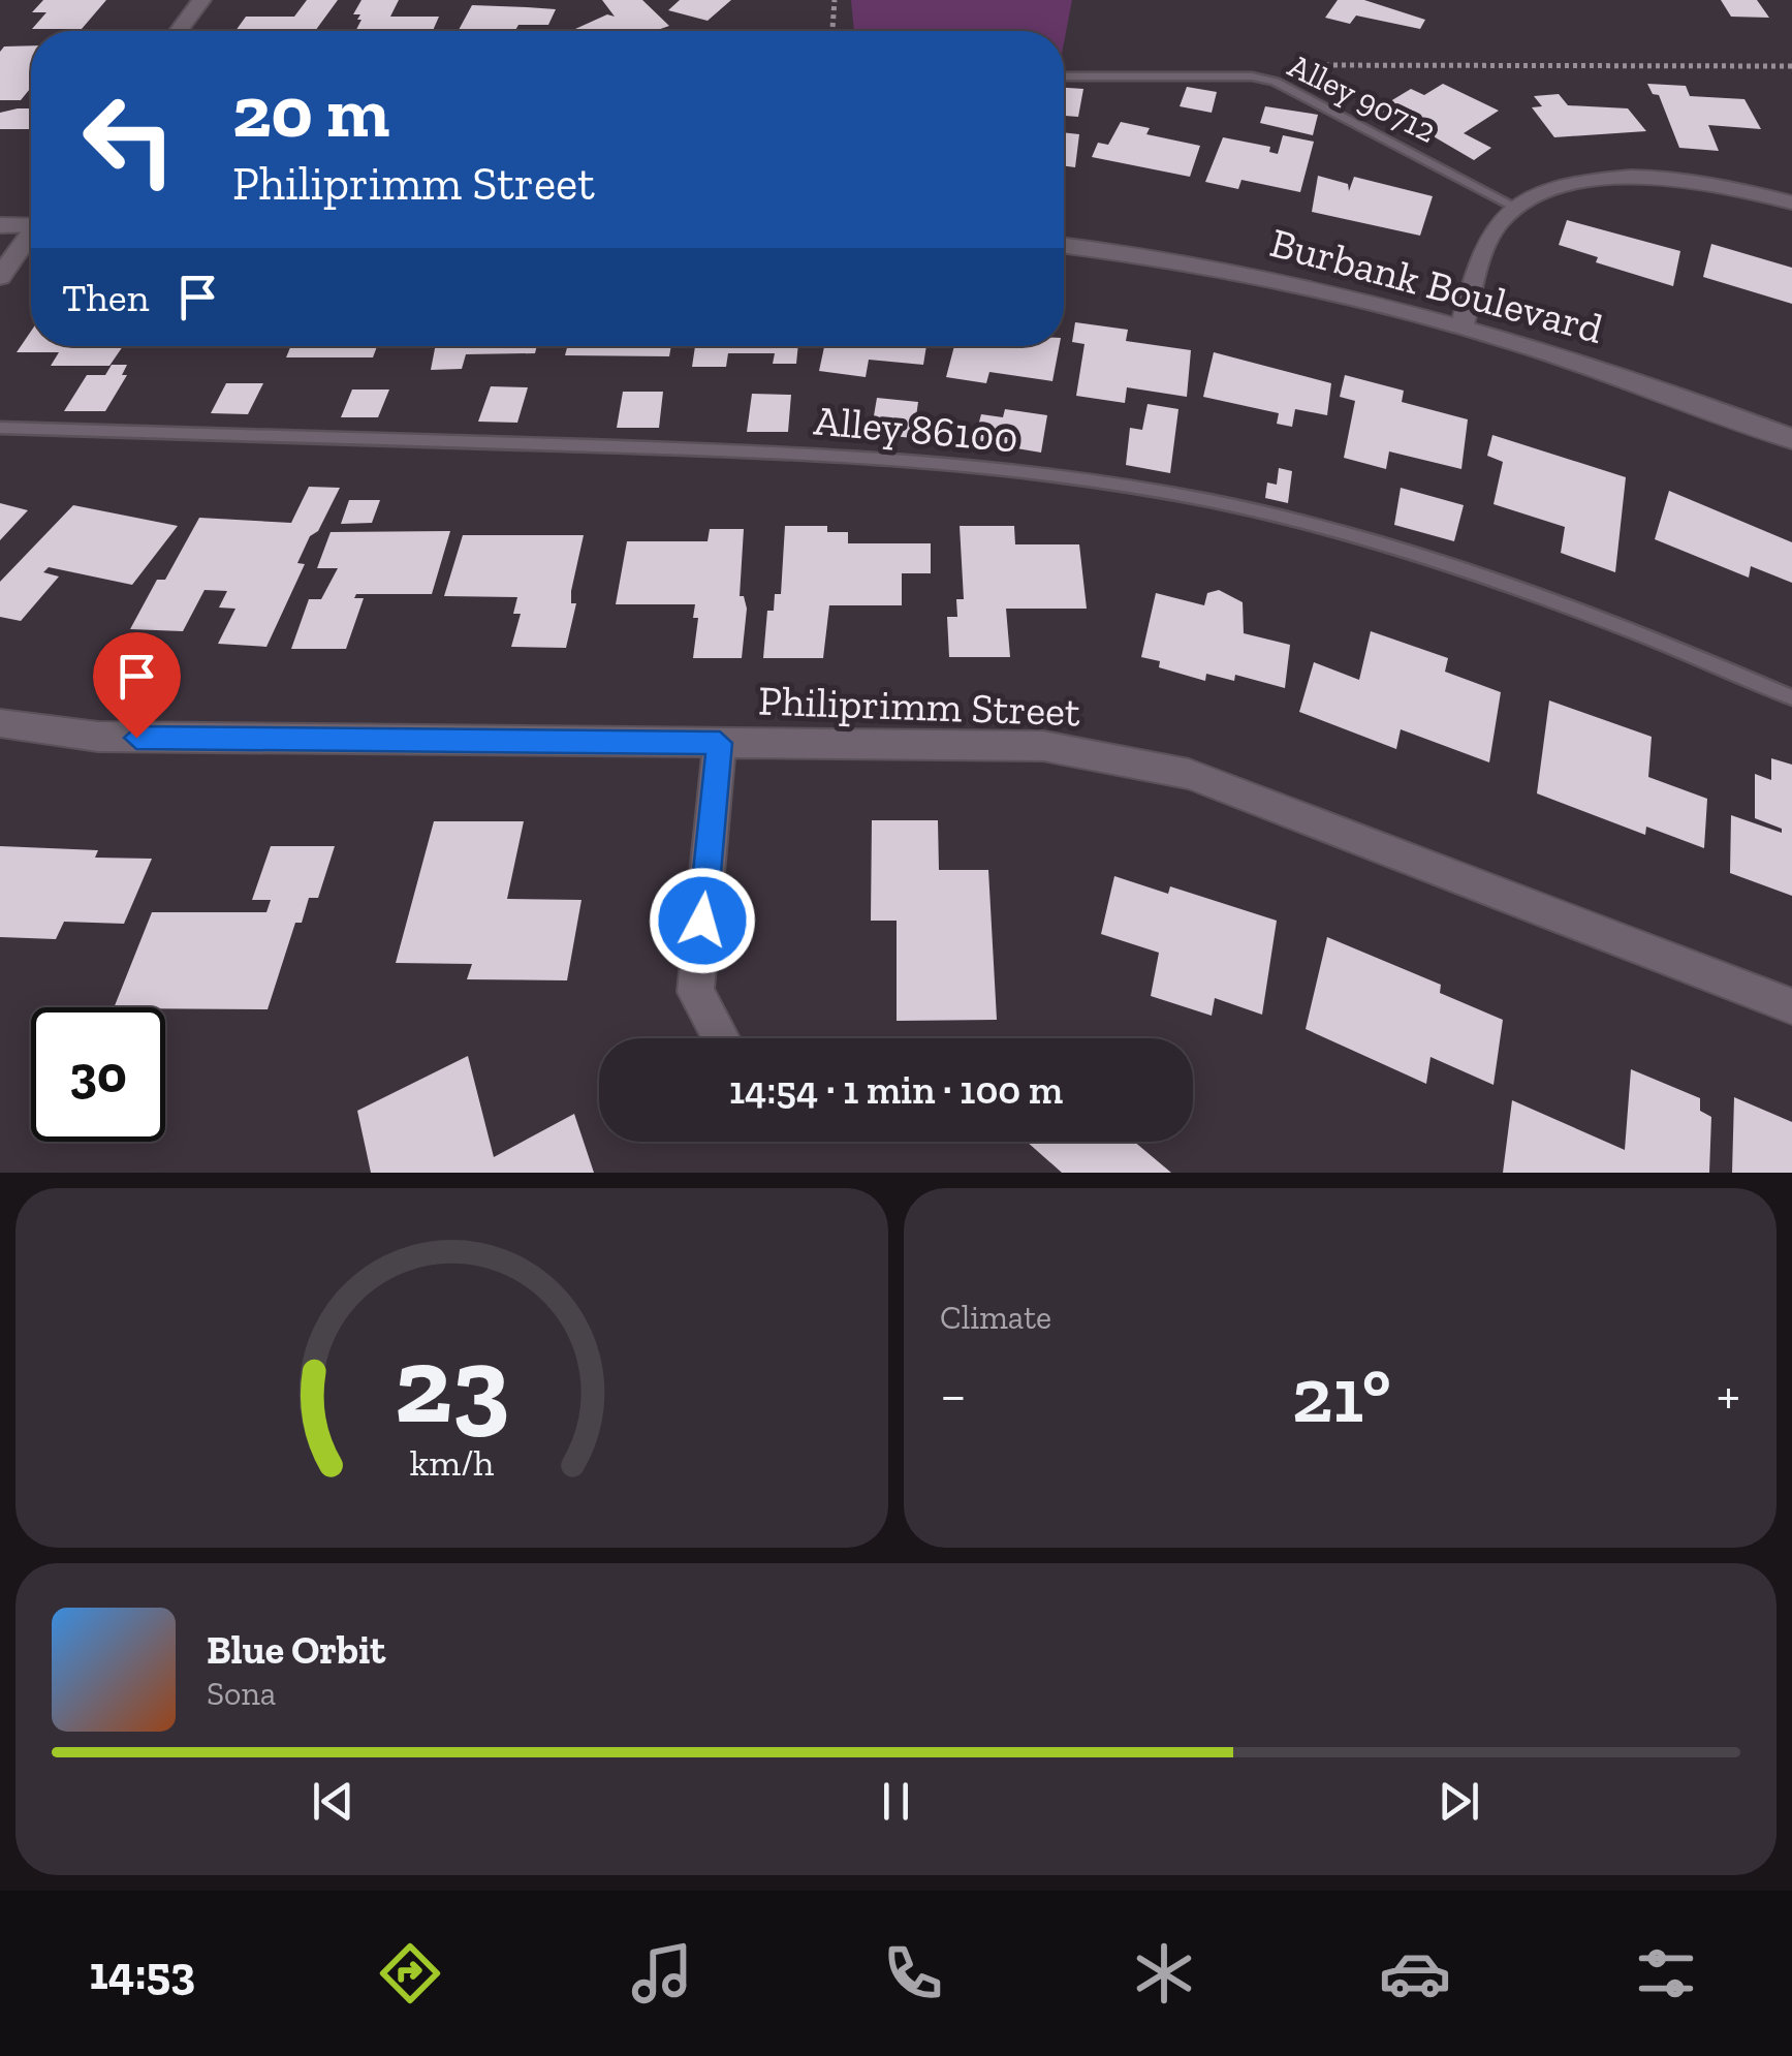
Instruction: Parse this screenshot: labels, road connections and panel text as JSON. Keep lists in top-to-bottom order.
{
  "streets": {
    "street": ["Burbank Boulevard", "Philiprimm Street"],
    "lane": ["Alley 90712", "Alley 86100"]
  },
  "page": {
    "turn": ["20 m", "Philiprimm Street"],
    "then": "Then",
    "limit": "30",
    "trip": "14:54 · 1 min · 100 m",
    "tile": "Climate",
    "heat": ["−", "21°", "+"],
    "song": ["Blue Orbit", "Sona"],
    "tabs": "14:53",
    "gauge": ["23", "km/h"]
  }
}
